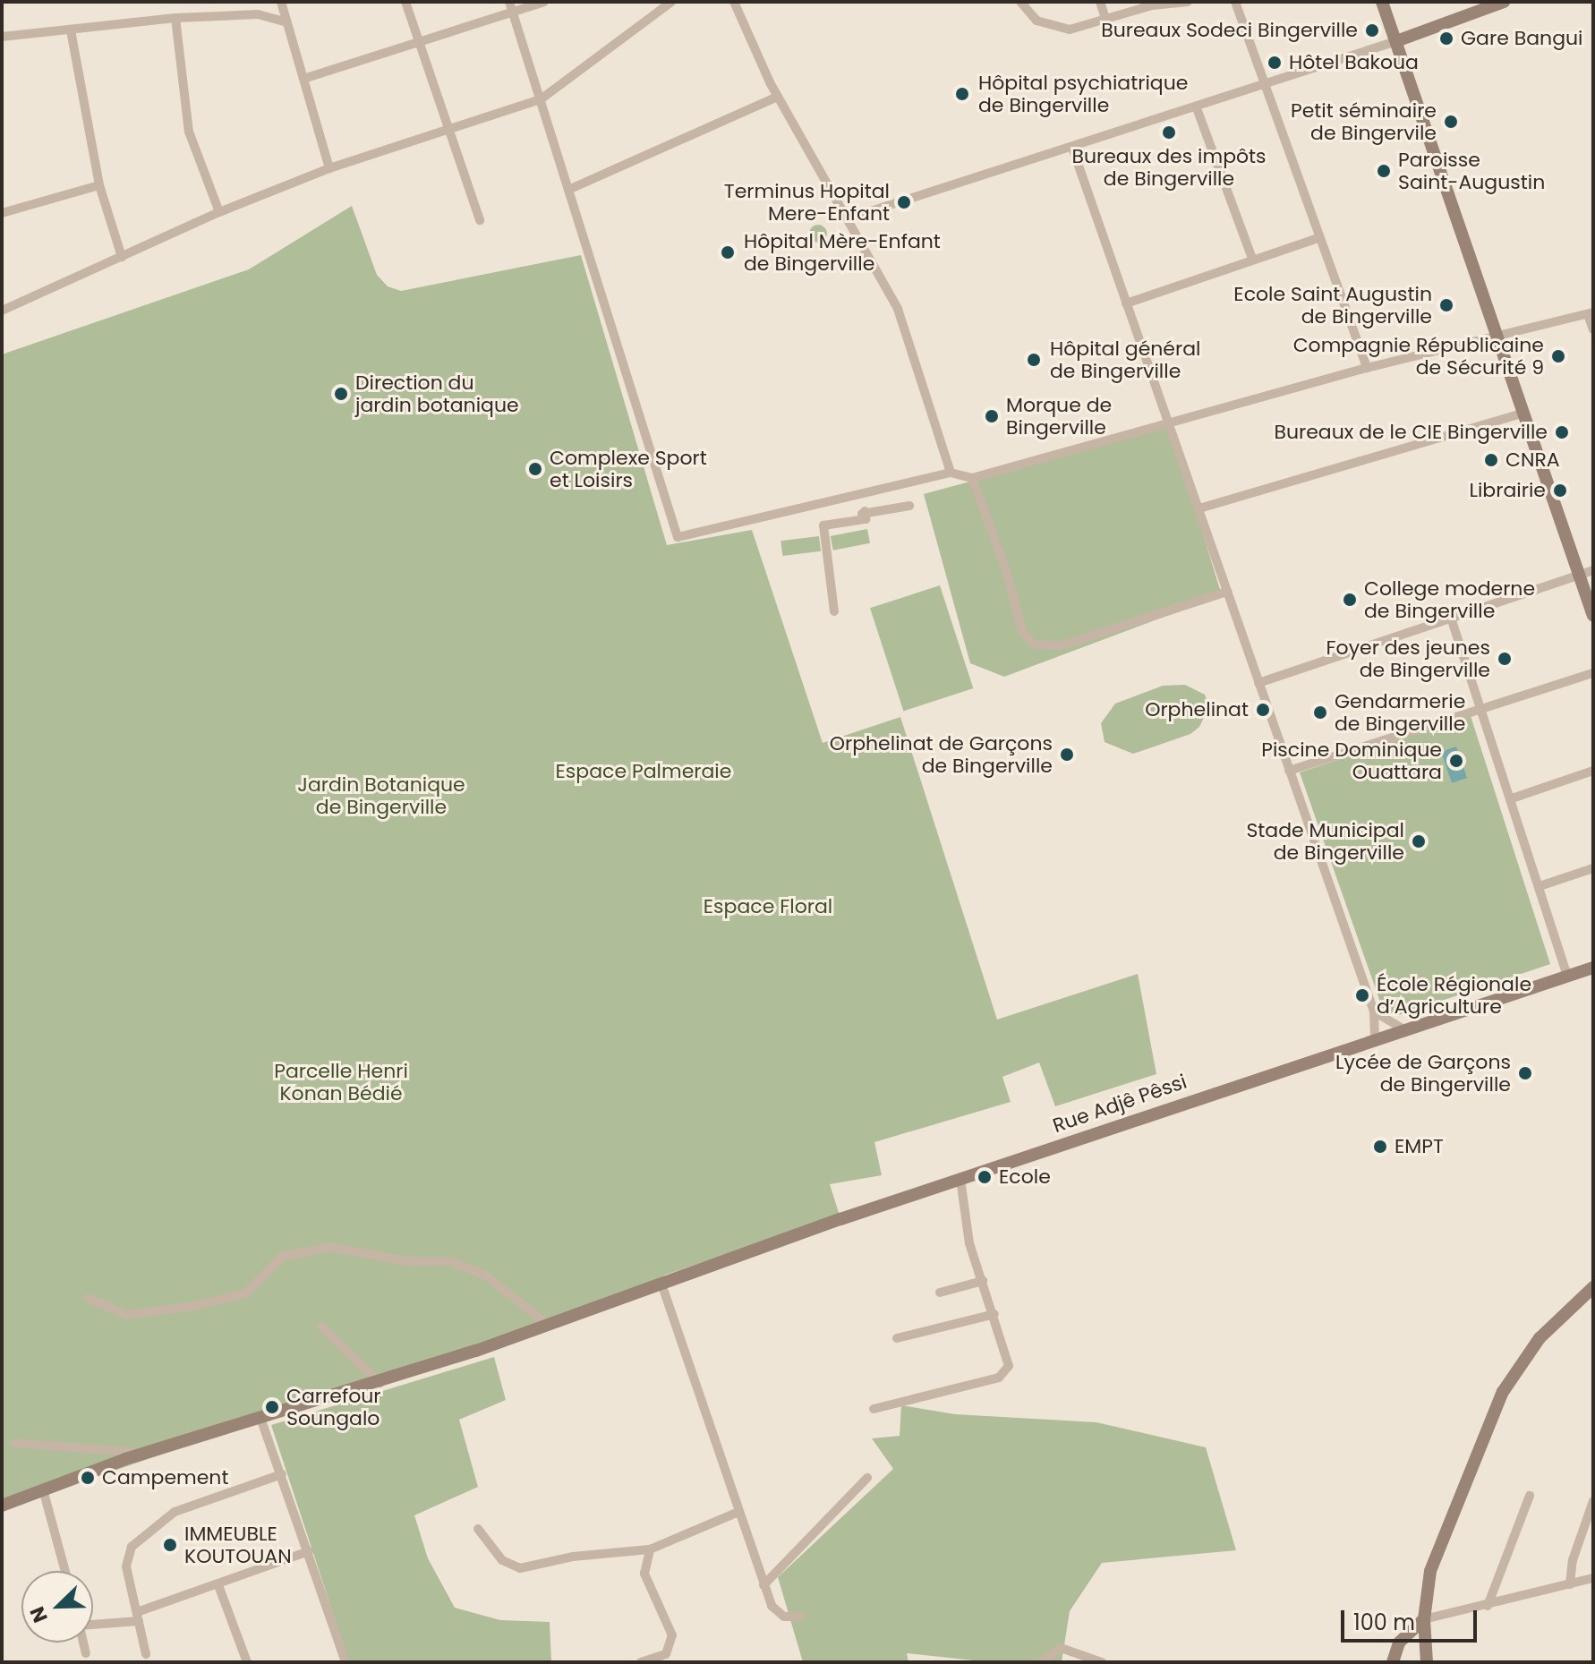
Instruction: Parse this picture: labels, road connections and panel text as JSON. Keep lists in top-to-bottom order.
{
  "streets": {
    "street": ["Rue Adjê Pêssi"]
  },
  "parks": [
    "Espace Palmeraie",
    "Jardin Botanique de Bingerville",
    "Espace Floral",
    "Parcelle Henri Konan Bédié"
  ],
  "places": [
    "Bureaux Sodeci Bingerville",
    "Gare Bangui",
    "Hôtel Bakoua",
    "Hôpital psychiatrique de Bingerville",
    "Petit séminaire de Bingervile",
    "Bureaux des impôts de Bingerville",
    "Paroisse Saint-Augustin",
    "Terminus Hopital Mere-Enfant",
    "Hôpital Mère-Enfant de Bingerville",
    "Ecole Saint Augustin de Bingerville",
    "Compagnie Républicaine de Sécurité 9",
    "Hôpital général de Bingerville",
    "Direction du jardin botanique",
    "Morque de Bingerville",
    "Bureaux de le CIE Bingerville",
    "CNRA",
    "Complexe Sport et Loisirs",
    "Librairie",
    "College moderne de Bingerville",
    "Foyer des jeunes de Bingerville",
    "Orphelinat",
    "Gendarmerie de Bingerville",
    "Orphelinat de Garçons de Bingerville",
    "Piscine Dominique Ouattara",
    "Stade Municipal de Bingerville",
    "École Régionale d’Agriculture",
    "Lycée de Garçons de Bingerville",
    "EMPT",
    "Ecole",
    "Carrefour Soungalo",
    "Campement",
    "IMMEUBLE KOUTOUAN"
  ],
  "scale_bar": "100 m",
  "north": "bottom left"
}
